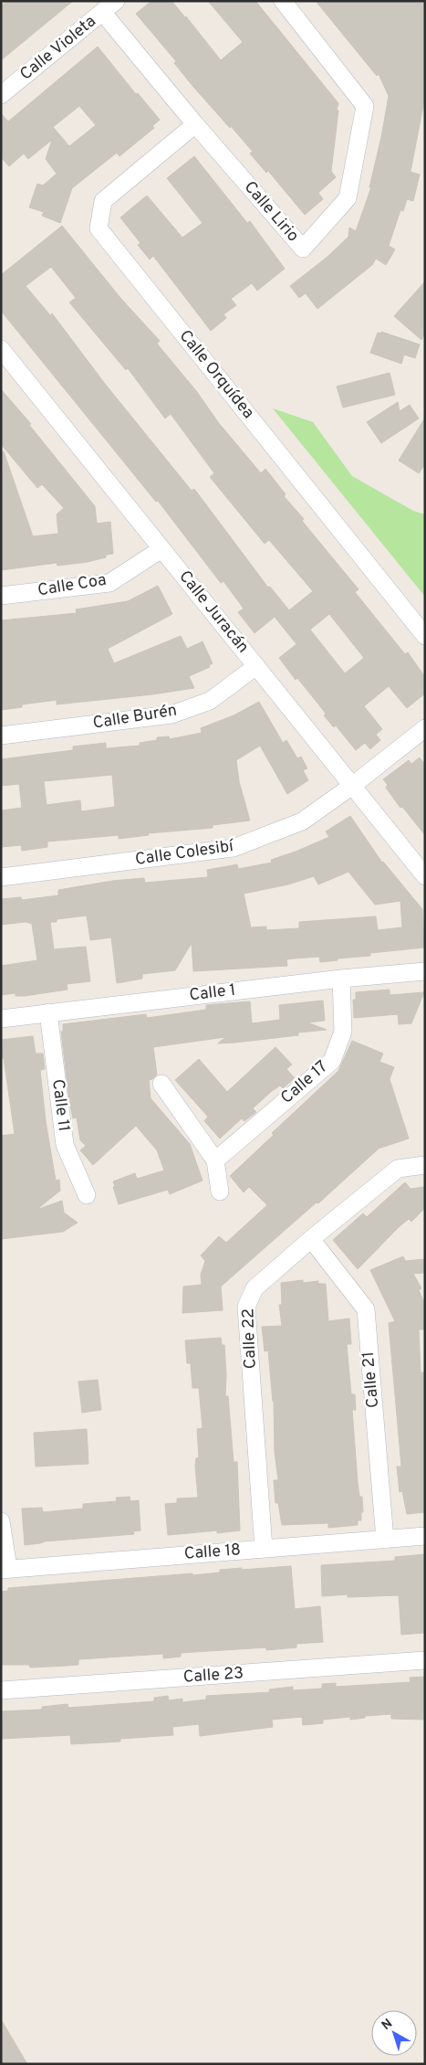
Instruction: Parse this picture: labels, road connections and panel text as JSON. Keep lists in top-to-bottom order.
{
  "streets": {
    "street": [
      "Calle Violeta",
      "Calle Lirio",
      "Calle Orquídea",
      "Calle Coa",
      "Calle Juracán",
      "Calle Burén",
      "Calle Colesibí",
      "Calle 1",
      "Calle 17",
      "Calle 11",
      "Calle 22",
      "Calle 21",
      "Calle 18",
      "Calle 23"
    ]
  },
  "crossings": [
    ["Calle Violeta", "Calle Lirio"],
    ["Calle Lirio", "Calle Orquídea"],
    ["Calle Coa", "Calle Juracán"],
    ["Calle Juracán", "Calle Burén"],
    ["Calle Juracán", "Calle Colesibí"],
    ["Calle 1", "Calle 17"],
    ["Calle 1", "Calle 11"],
    ["Calle 22", "Calle 21"],
    ["Calle 22", "Calle 18"],
    ["Calle 21", "Calle 18"]
  ],
  "north": "top left"
}
